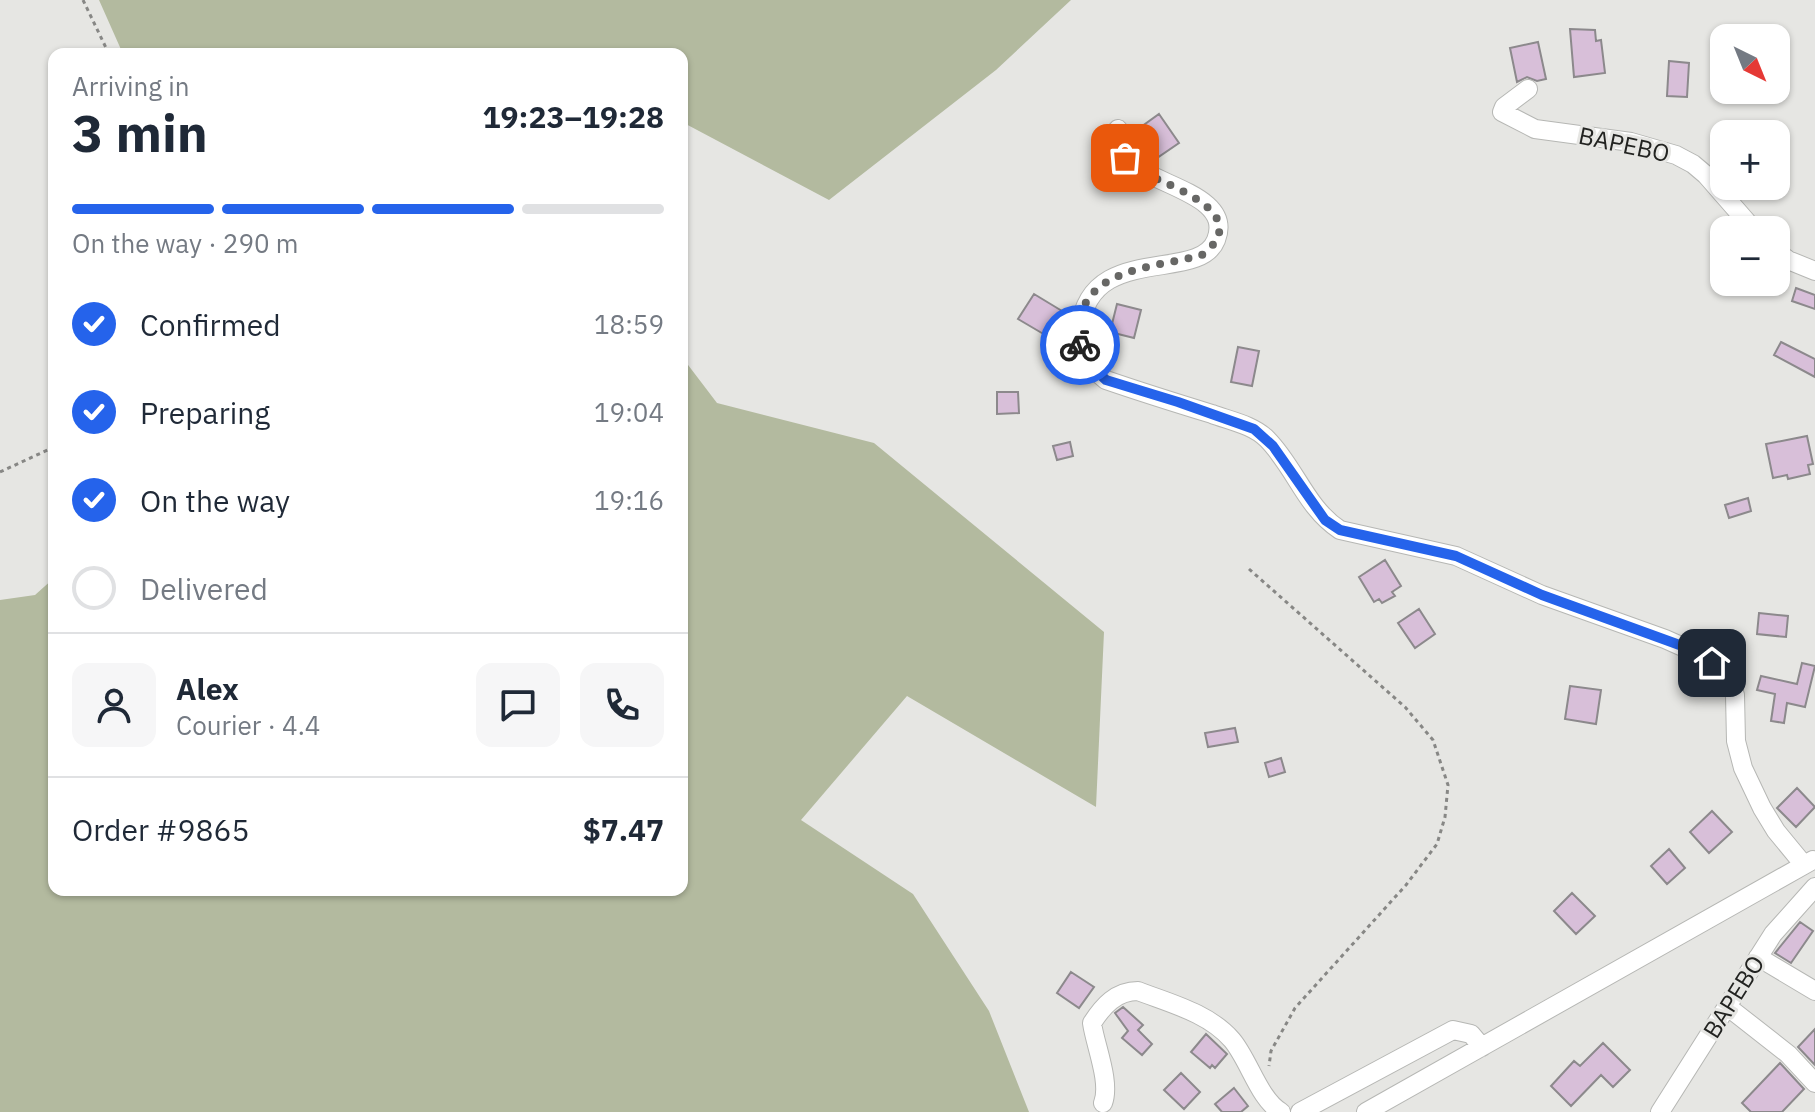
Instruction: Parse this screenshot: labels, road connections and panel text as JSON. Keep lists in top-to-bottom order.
{
  "streets": {
    "street": ["ВАРЕВО"]
  },
  "north": "bottom right",
  "page": {
    "map_buttons": ["+", "−"],
    "heading": ["3 min", "Arriving in", "19:23–19:28"],
    "panel": [
      "Alex",
      "Courier · 4.4",
      "Order #9865",
      "$7.47"
    ],
    "bar": "On the way · 290 m",
    "list": [
      ["Confirmed", "18:59"],
      ["Preparing", "19:04"],
      ["On the way", "19:16"],
      "Delivered"
    ]
  }
}
